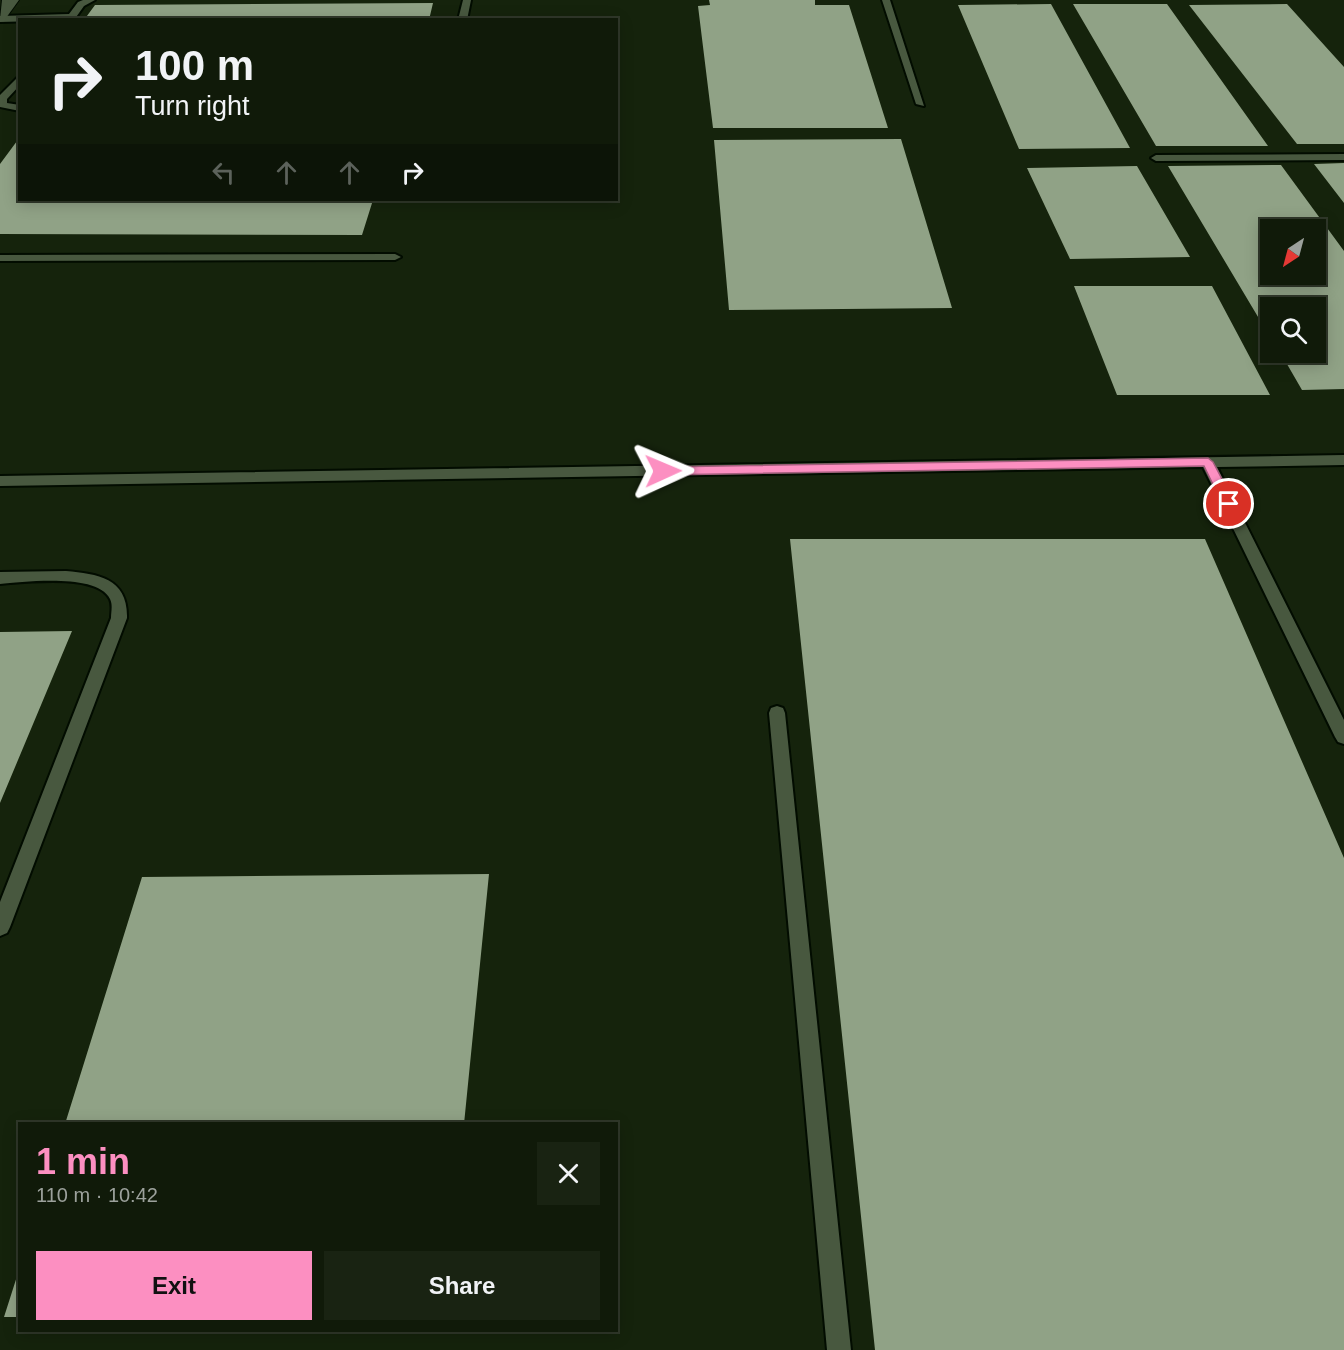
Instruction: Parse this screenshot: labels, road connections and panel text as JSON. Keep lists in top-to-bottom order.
{
  "north": "bottom left",
  "page": {
    "turn": ["100 m", "Turn right"],
    "heading": ["1 min", "110 m · 10:42"],
    "buttons": ["Exit", "Share"]
  }
}
